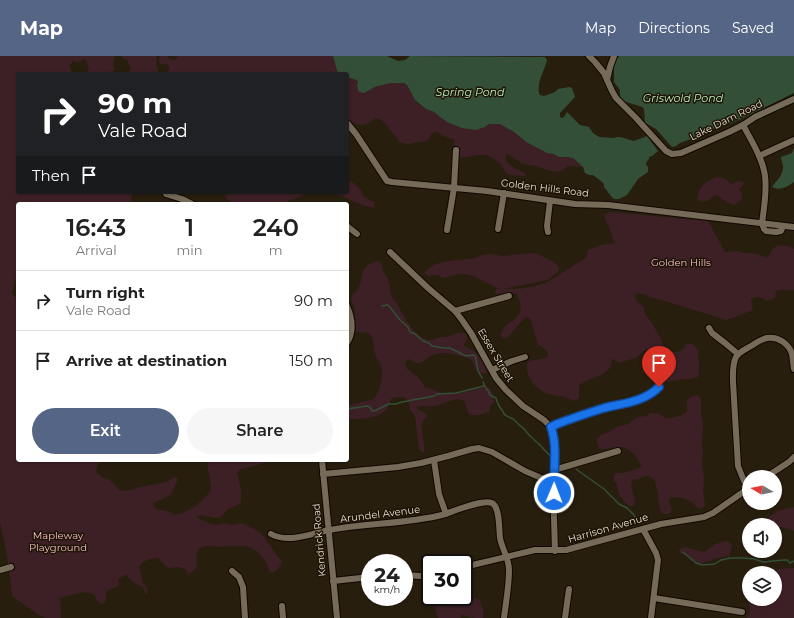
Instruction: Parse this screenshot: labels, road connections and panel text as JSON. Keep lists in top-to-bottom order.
{
  "streets": {
    "street": [
      "Lake Dam Road",
      "Golden Hills Road",
      "Essex Street",
      "Arundel Avenue",
      "Harrison Avenue",
      "Kendrick Road"
    ]
  },
  "crossings": [
    ["Arundel Avenue", "Harrison Avenue"],
    ["Arundel Avenue", "Kendrick Road"]
  ],
  "water": ["Spring Pond", "Griswold Pond"],
  "parks": ["Golden Hills", "Mapleway Playground"],
  "north": "left",
  "page": {
    "header": "Map",
    "nav": ["Map", "Directions", "Saved"],
    "turn": ["90 m", "Vale Road"],
    "then": "Then",
    "eta": [
      "16:43",
      "Arrival",
      "1",
      "min",
      "240",
      "m"
    ],
    "list": [
      {
        "name": "Turn right",
        "note": "Vale Road",
        "value": "90 m"
      },
      {
        "name": "Arrive at destination",
        "value": "150 m"
      }
    ],
    "buttons": ["Exit", "Share"],
    "speed": "24 km/h",
    "limit": "30"
  }
}
